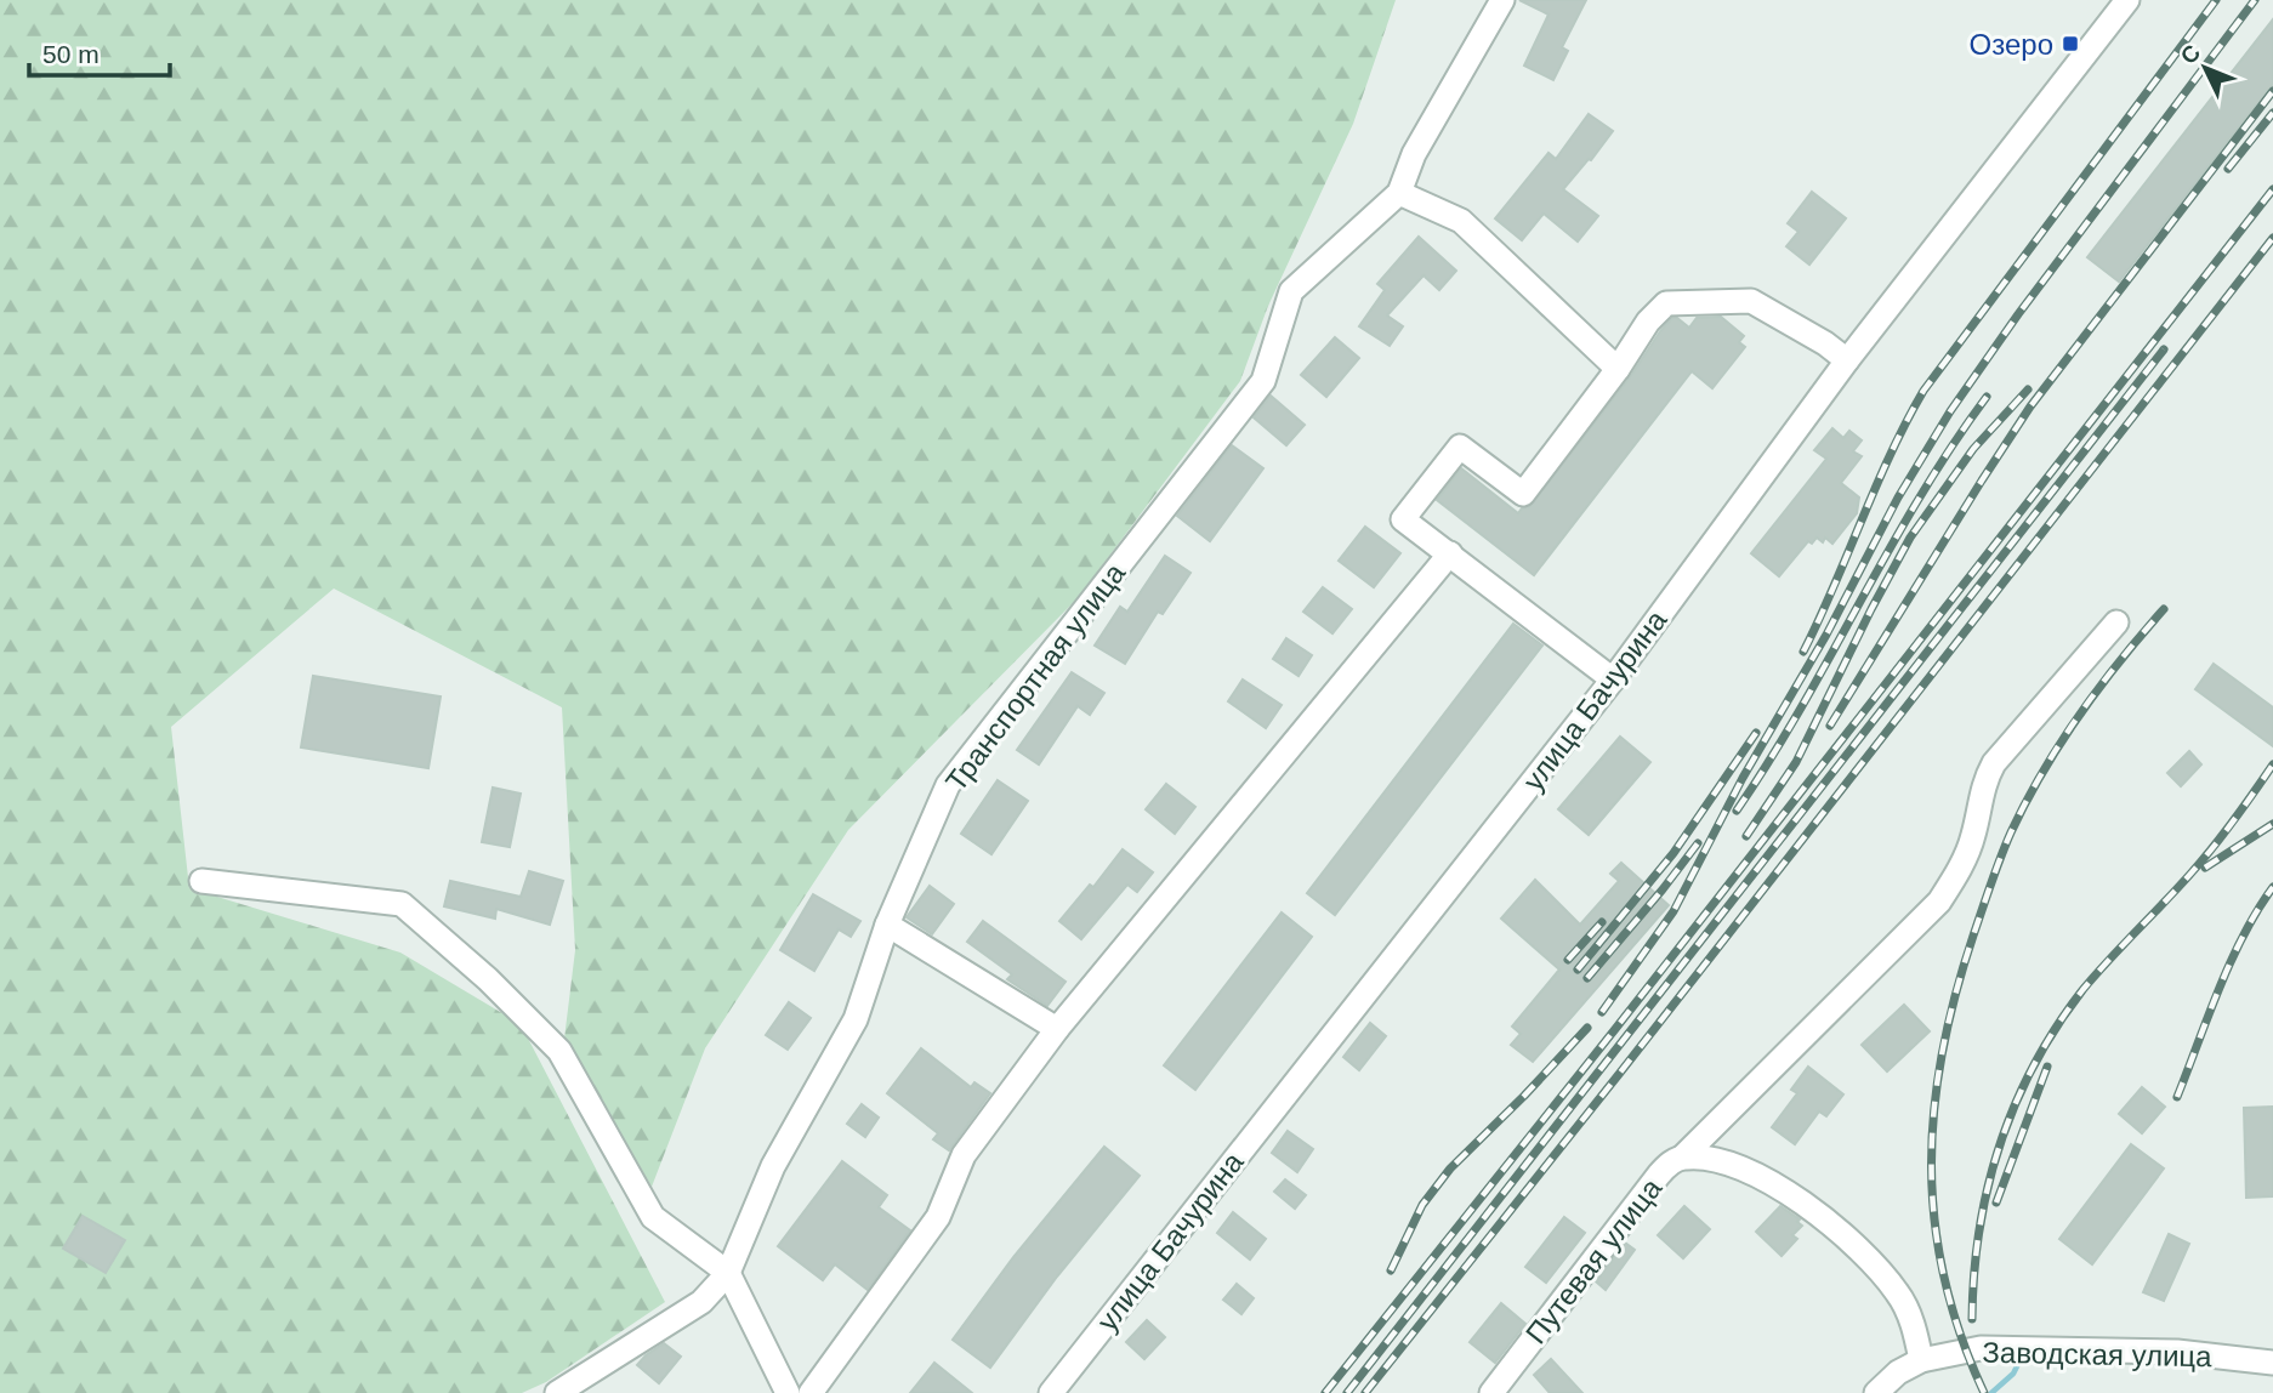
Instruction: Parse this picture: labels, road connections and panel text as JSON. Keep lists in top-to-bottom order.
{
  "streets": {
    "street": [
      "Транспортная улица",
      "улица Бачурина",
      "Путевая улица",
      "Заводская улица"
    ]
  },
  "crossings": [
    ["Путевая улица", "Заводская улица"]
  ],
  "places": {
    "transit": ["Озеро"]
  },
  "scale_bar": "50 m",
  "north": "top left"
}
